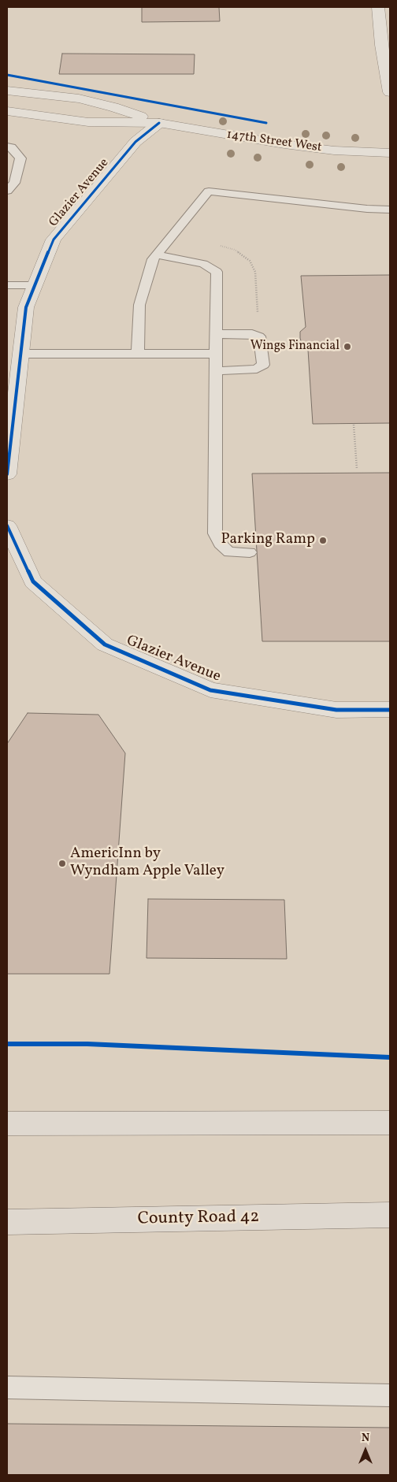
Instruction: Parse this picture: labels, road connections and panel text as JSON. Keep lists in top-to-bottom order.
{
  "streets": {
    "highway": ["County Road 42"],
    "street": ["147th Street West", "Glazier Avenue"]
  },
  "crossings": [
    ["147th Street West", "Glazier Avenue"]
  ],
  "places": ["Wings Financial", "Parking Ramp", "AmericInn by Wyndham Apple Valley"],
  "north": "top"
}
